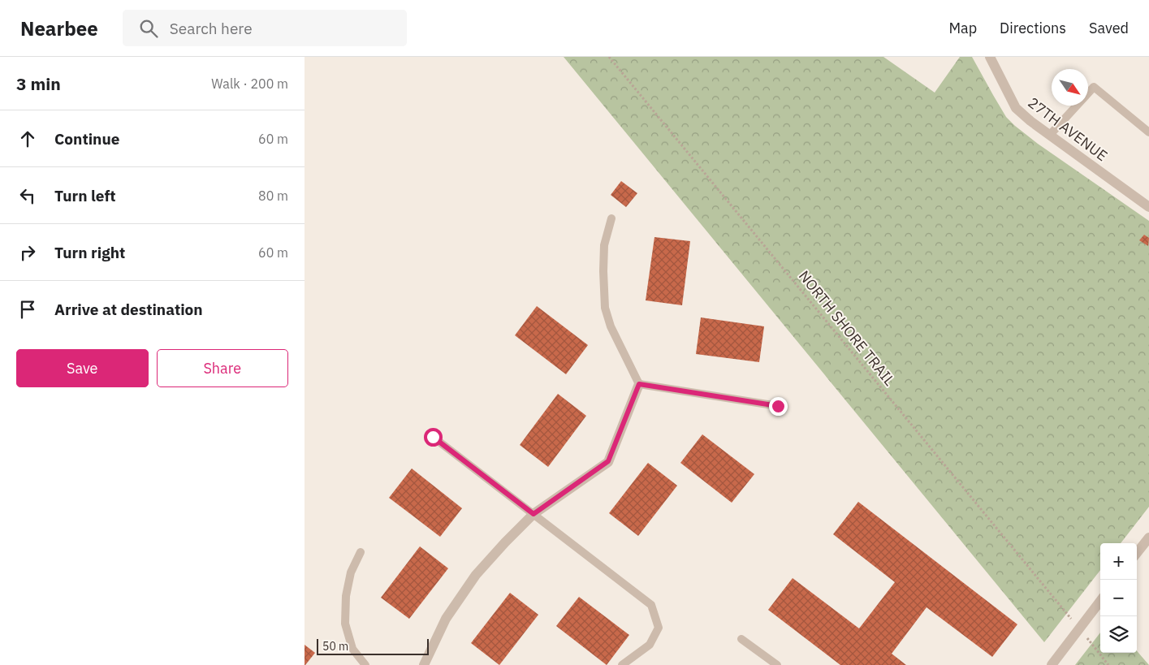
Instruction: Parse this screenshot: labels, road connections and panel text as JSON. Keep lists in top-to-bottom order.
{
  "streets": {
    "street": ["27TH AVENUE"],
    "path": ["NORTH SHORE TRAIL"]
  },
  "scale_bar": "50 m",
  "north": "bottom right",
  "page": {
    "header": "Nearbee",
    "search": "Search here",
    "nav": ["Map", "Directions", "Saved"],
    "heading": ["3 min", "Walk · 200 m"],
    "list": [
      ["Continue", "60 m"],
      ["Turn left", "80 m"],
      ["Turn right", "60 m"],
      "Arrive at destination"
    ],
    "buttons": ["Save", "Share"],
    "map_buttons": ["+", "−"],
    "scale": "50 m"
  }
}
